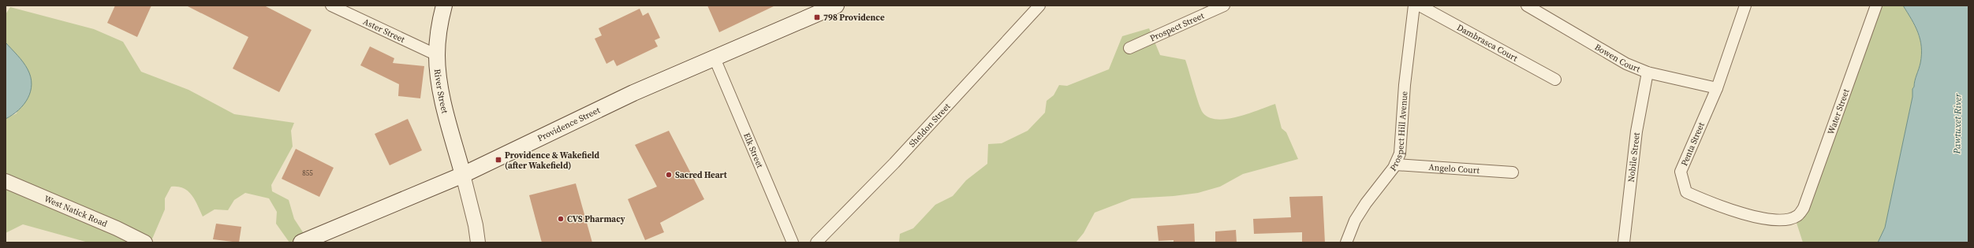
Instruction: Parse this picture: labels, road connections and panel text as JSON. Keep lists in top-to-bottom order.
{
  "streets": {
    "main road": ["River Street", "Providence Street"],
    "street": [
      "Prospect Street",
      "Aster Street",
      "Dambrasca Court",
      "Bowen Court",
      "Water Street",
      "Sheldon Street",
      "Prospect Hill Avenue",
      "Penta Street",
      "Elk Street",
      "Nobile Street",
      "Angelo Court",
      "West Natick Road"
    ]
  },
  "crossings": [
    ["Aster Street", "River Street"],
    ["Bowen Court", "Penta Street"],
    ["Bowen Court", "Nobile Street"],
    ["River Street", "Providence Street"],
    ["Water Street", "Penta Street"],
    ["Providence Street", "Elk Street"],
    ["Prospect Hill Avenue", "Angelo Court"]
  ],
  "water": ["Pawtuxet River"],
  "places": {
    "transit": ["798 Providence", "Providence & Wakefield (after Wakefield)"],
    "other": ["Sacred Heart", "CVS Pharmacy"]
  },
  "house_numbers": ["855"]
}
